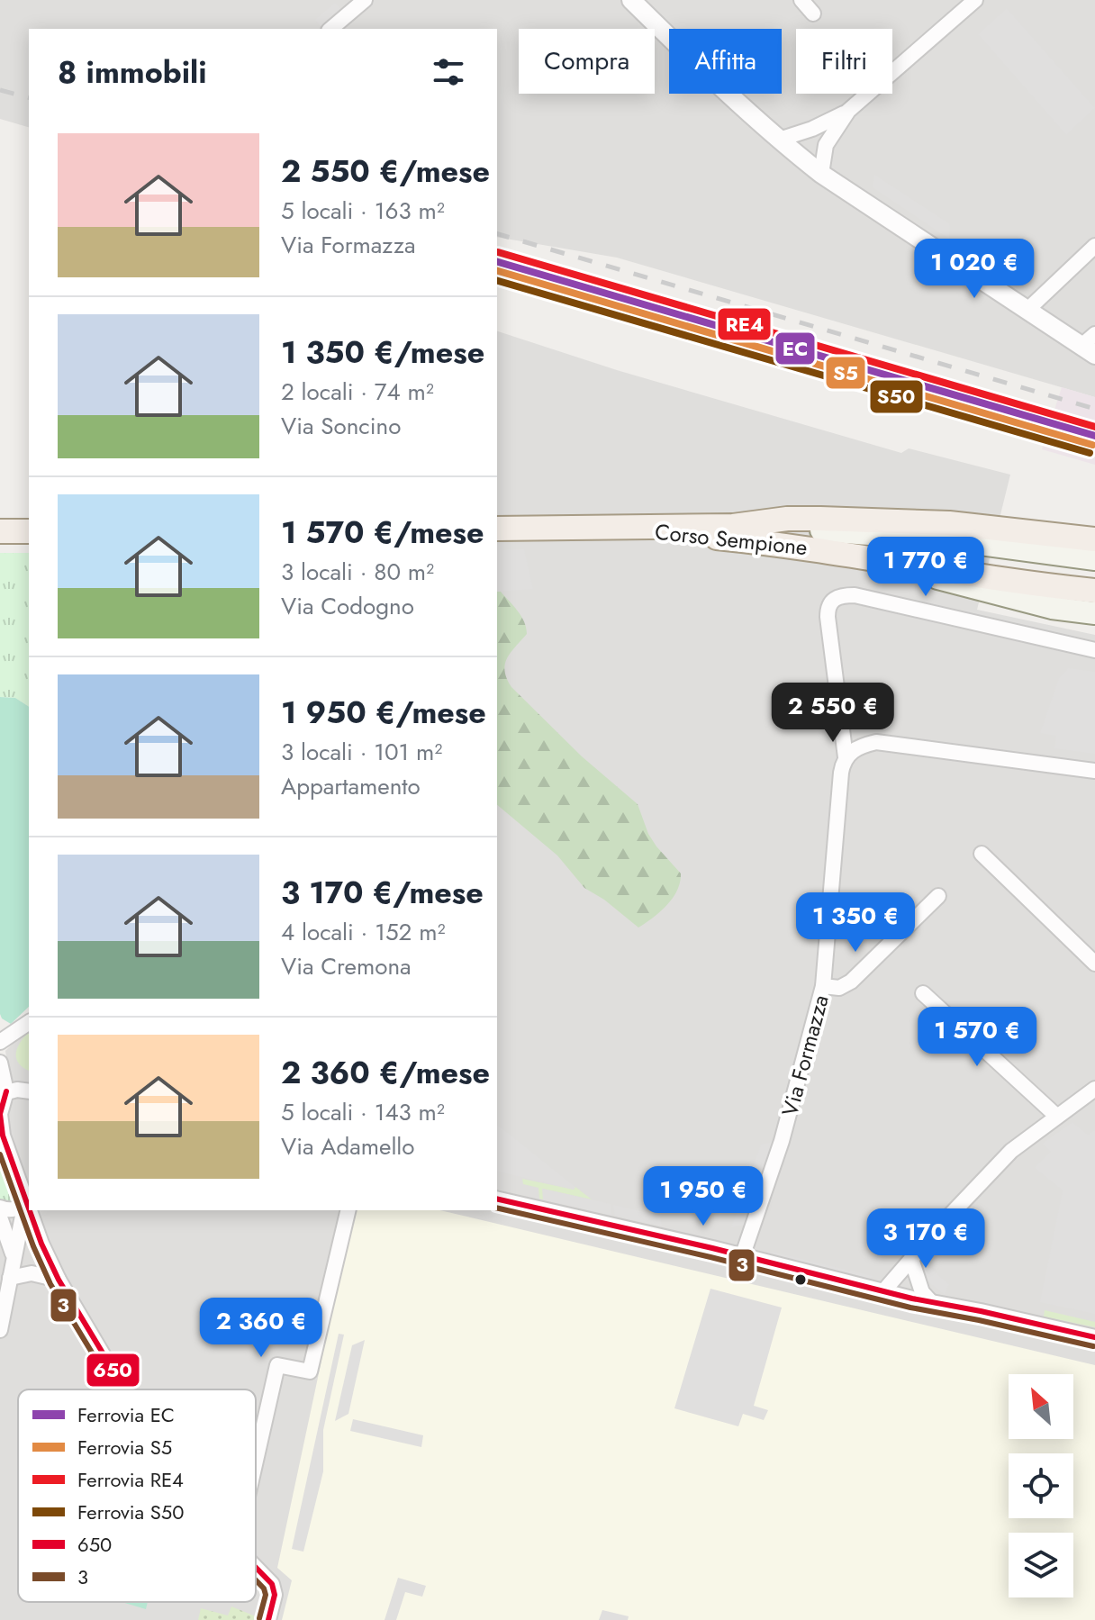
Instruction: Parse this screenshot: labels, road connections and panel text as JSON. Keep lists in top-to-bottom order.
{
  "streets": {
    "main road": ["Corso Sempione"],
    "street": ["Via Formazza"]
  },
  "lines": [
    "rail line RE4",
    "rail line EC",
    "rail line S5",
    "rail line S50",
    "transit line 650",
    "transit line 3"
  ],
  "legend": [
    "Ferrovia EC",
    "Ferrovia S5",
    "Ferrovia RE4",
    "Ferrovia S50",
    "650",
    "3"
  ],
  "north": "top left",
  "page": {
    "chip": ["Compra", "Affitta", "Filtri"],
    "heading": "8 immobili",
    "list": [
      {
        "name": "2 550 €/mese",
        "note": "5 locali · 163 m² · Via Formazza"
      },
      {
        "name": "1 350 €/mese",
        "note": "2 locali · 74 m² · Via Soncino"
      },
      {
        "name": "1 570 €/mese",
        "note": "3 locali · 80 m² · Via Codogno"
      },
      {
        "name": "1 950 €/mese",
        "note": "3 locali · 101 m² · Appartamento"
      },
      {
        "name": "3 170 €/mese",
        "note": "4 locali · 152 m² · Via Cremona"
      },
      {
        "name": "2 360 €/mese",
        "note": "5 locali · 143 m² · Via Adamello"
      }
    ],
    "price": [
      "1 020 €",
      "1 770 €",
      "2 550 €",
      "1 350 €",
      "1 570 €",
      "1 950 €",
      "3 170 €",
      "2 360 €"
    ]
  }
}
